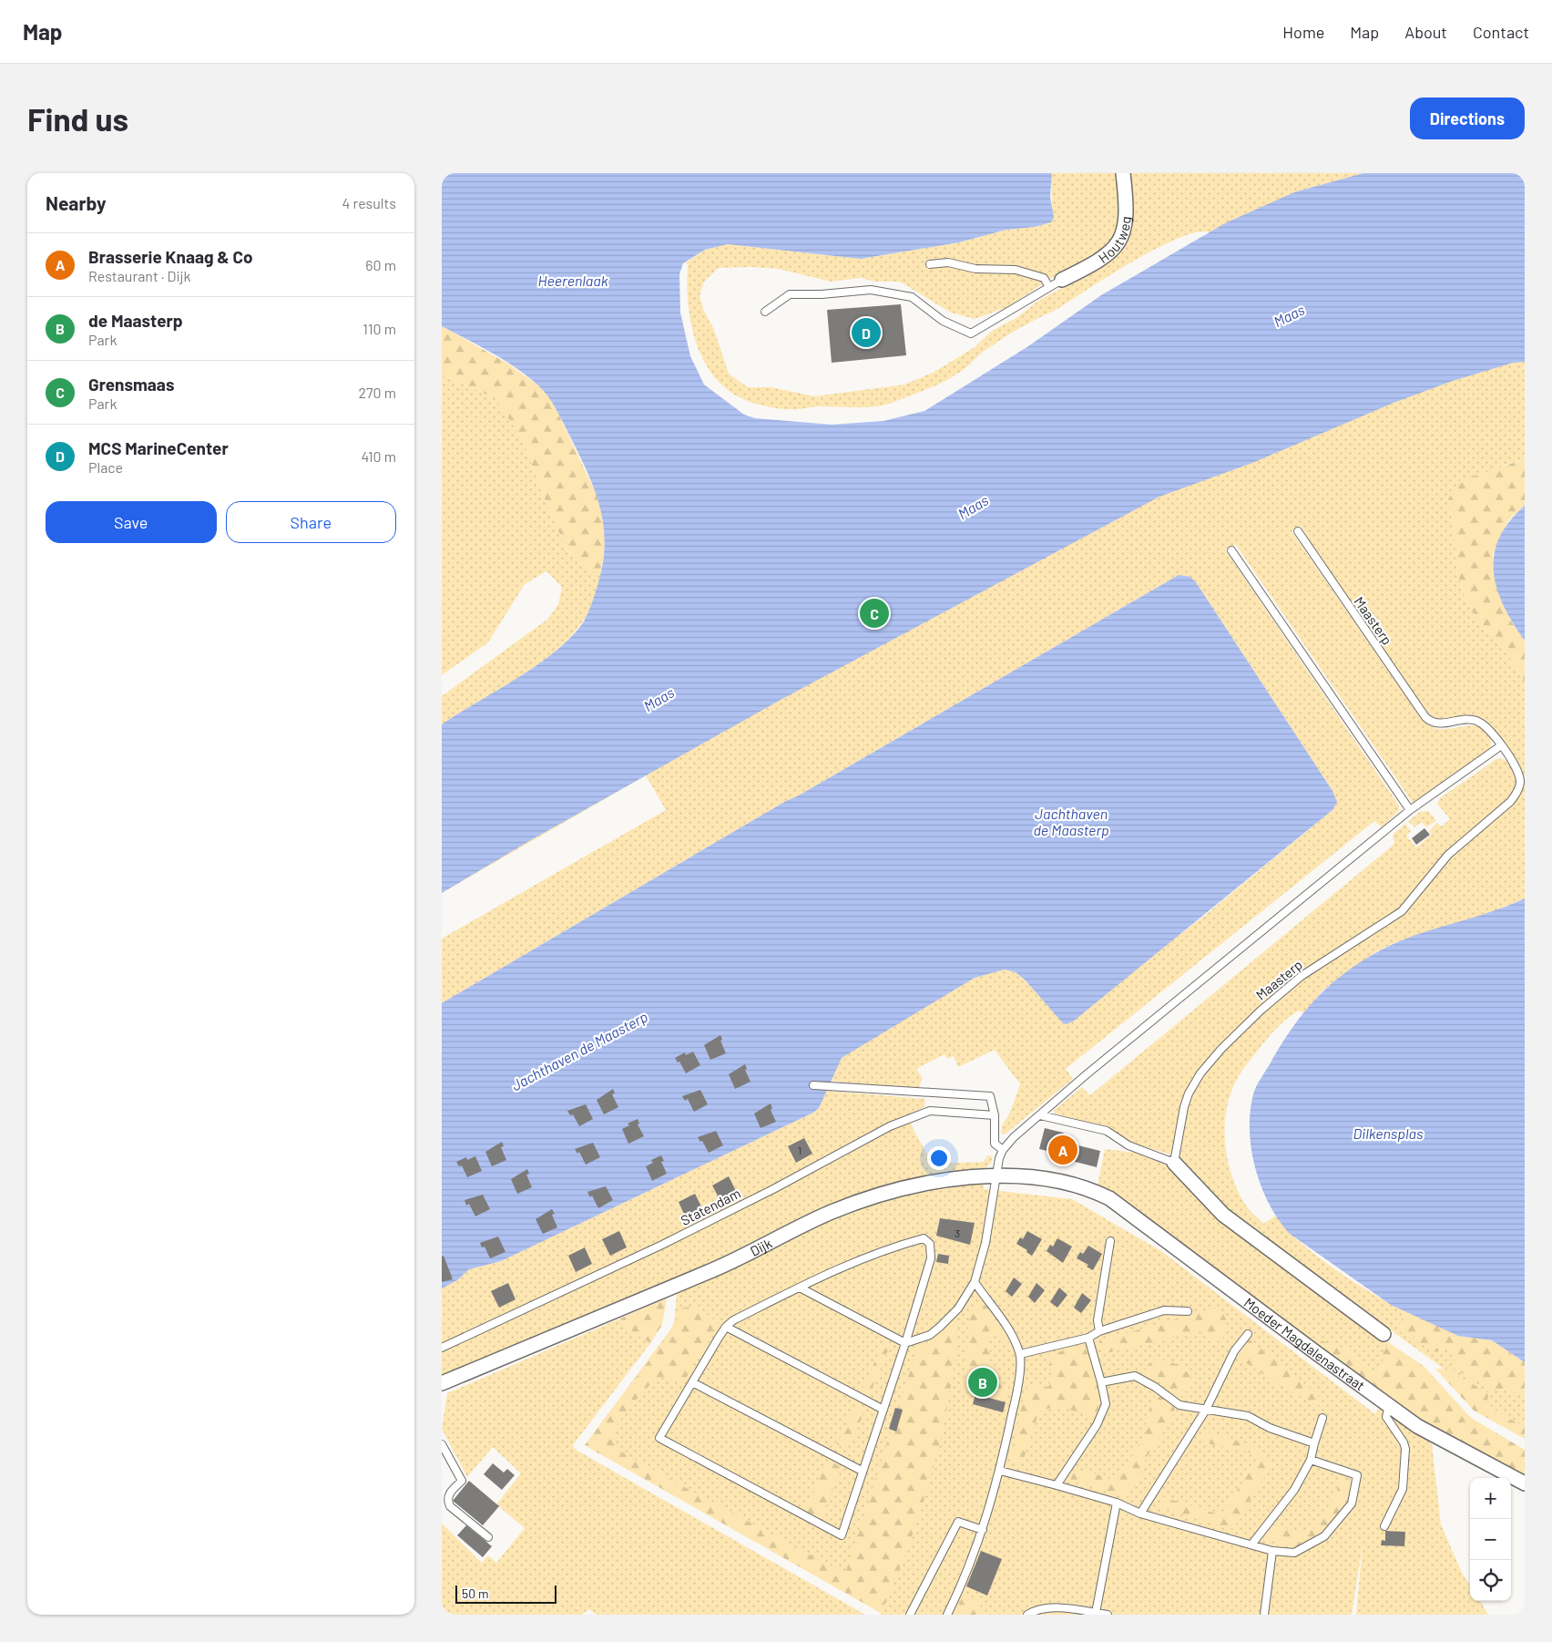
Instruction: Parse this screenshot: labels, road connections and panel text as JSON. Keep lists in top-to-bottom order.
{
  "streets": {
    "street": ["Houtweg", "Dijk", "Moeder Magdalenastraat"],
    "lane": ["Maasterp", "Statendam"]
  },
  "crossings": [
    ["Dijk", "Moeder Magdalenastraat"]
  ],
  "water": [
    "Heerenlaak",
    "Maas",
    "Jachthaven de Maasterp",
    "Dilkensplas"
  ],
  "house_numbers": ["1", "3"],
  "scale_bar": "50 m",
  "page": {
    "header": "Map",
    "nav": [
      "Home",
      "Map",
      "About",
      "Contact"
    ],
    "buttons": [
      "Directions",
      ["Save", "Share"]
    ],
    "title": "Find us",
    "heading": ["Nearby", "4 results"],
    "list": [
      {
        "mark": "A",
        "name": "Brasserie Knaag & Co",
        "note": "Restaurant · Dijk",
        "value": "60 m"
      },
      {
        "mark": "B",
        "name": "de Maasterp",
        "note": "Park",
        "value": "110 m"
      },
      {
        "mark": "C",
        "name": "Grensmaas",
        "note": "Park",
        "value": "270 m"
      },
      {
        "mark": "D",
        "name": "MCS MarineCenter",
        "note": "Place",
        "value": "410 m"
      }
    ],
    "pins": [
      "D",
      "C",
      "A",
      "B"
    ],
    "map_buttons": ["+", "−"],
    "scale": "50 m"
  }
}
